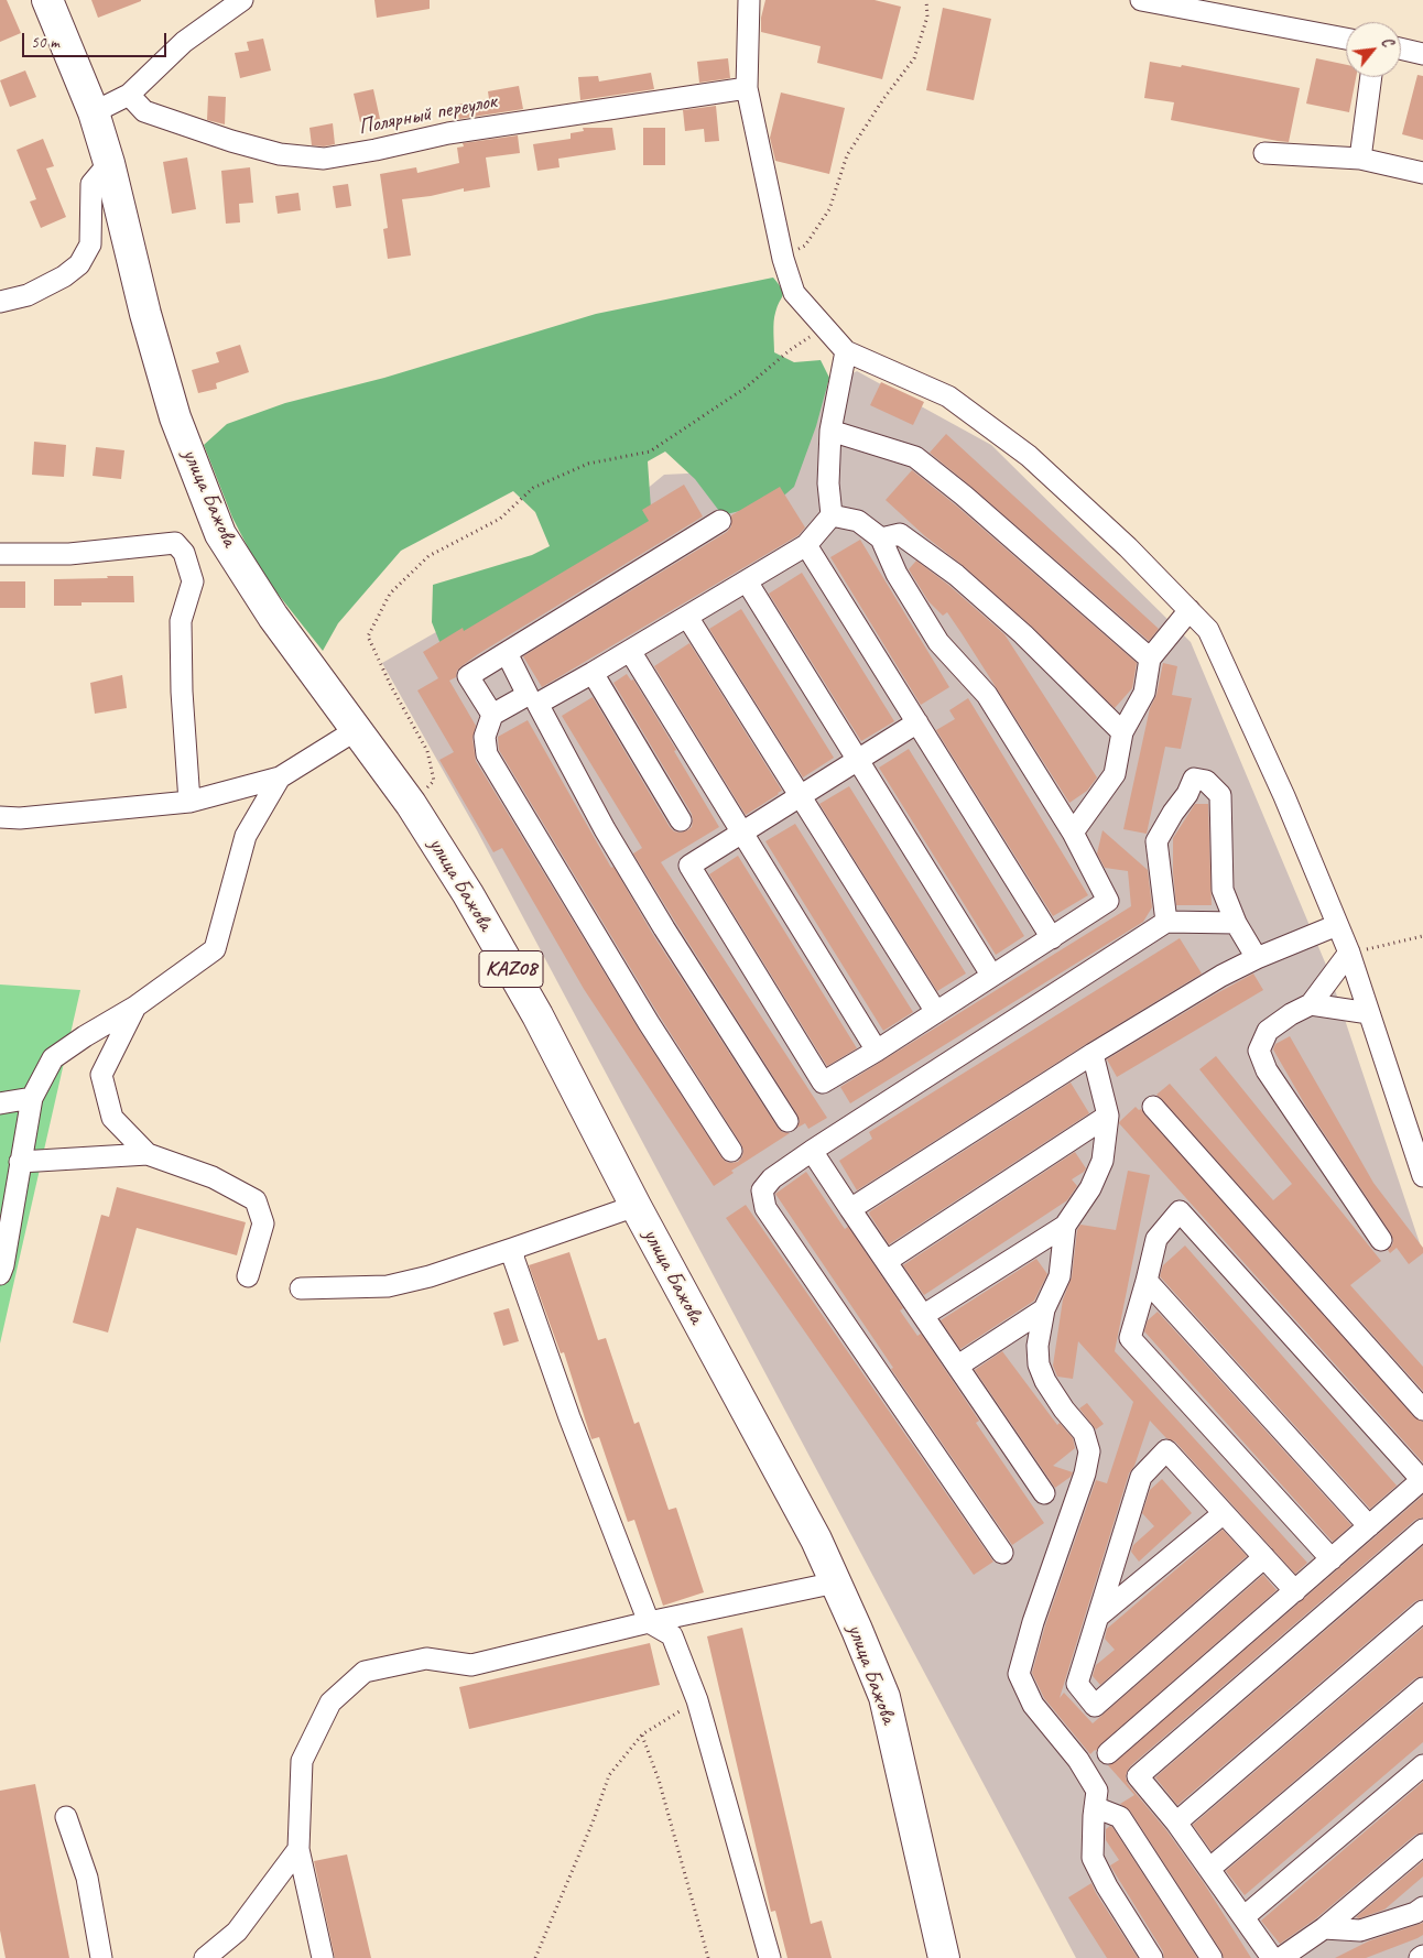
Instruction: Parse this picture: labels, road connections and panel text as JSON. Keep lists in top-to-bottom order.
{
  "streets": {
    "highway": ["улица Бажова", "KAZ08"],
    "street": ["Полярный переулок"]
  },
  "scale_bar": "50 m",
  "north": "top right"
}
